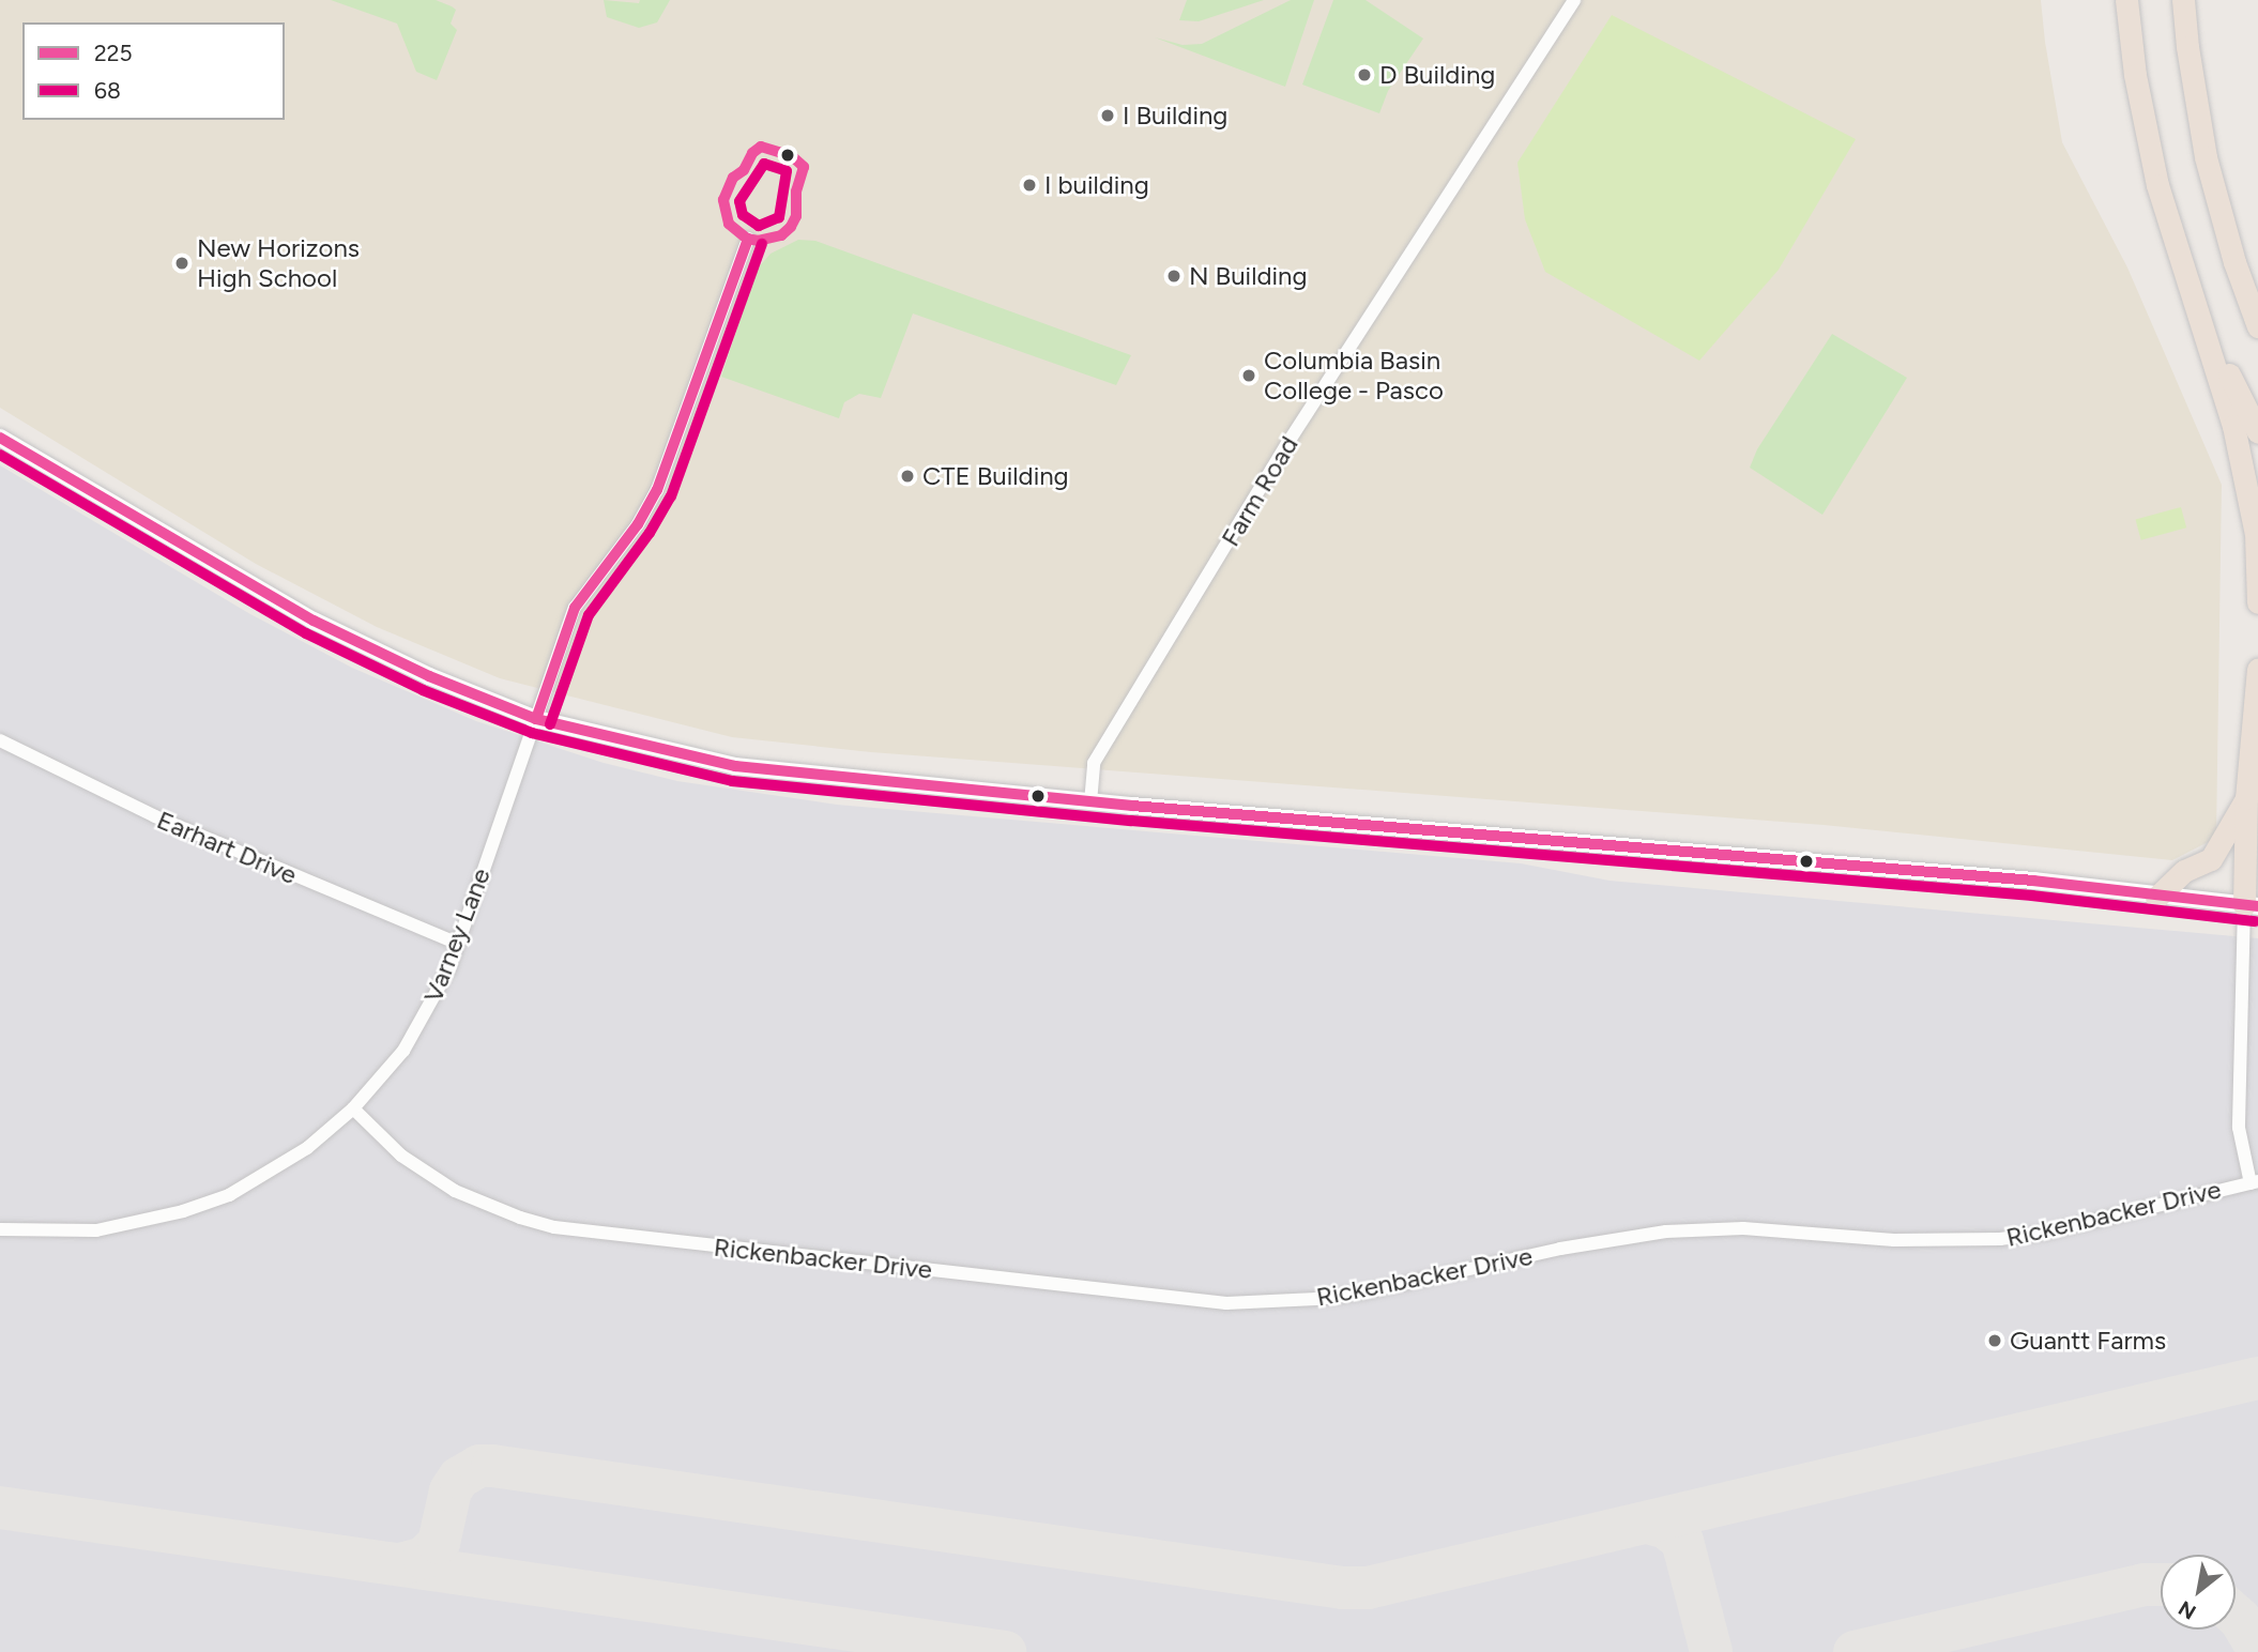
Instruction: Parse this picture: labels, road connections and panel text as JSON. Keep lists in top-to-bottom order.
{
  "streets": {
    "street": [
      "Farm Road",
      "Earhart Drive",
      "Varney Lane",
      "Rickenbacker Drive"
    ]
  },
  "crossings": [
    ["Earhart Drive", "Varney Lane"],
    ["Varney Lane", "Rickenbacker Drive"]
  ],
  "places": [
    "D Building",
    "I Building",
    "I building",
    "New Horizons High School",
    "N Building",
    "Columbia Basin College - Pasco",
    "CTE Building",
    "Guantt Farms"
  ],
  "lines": ["transit line 225", "transit line 68"],
  "legend": ["225", "68"],
  "north": "bottom left"
}
